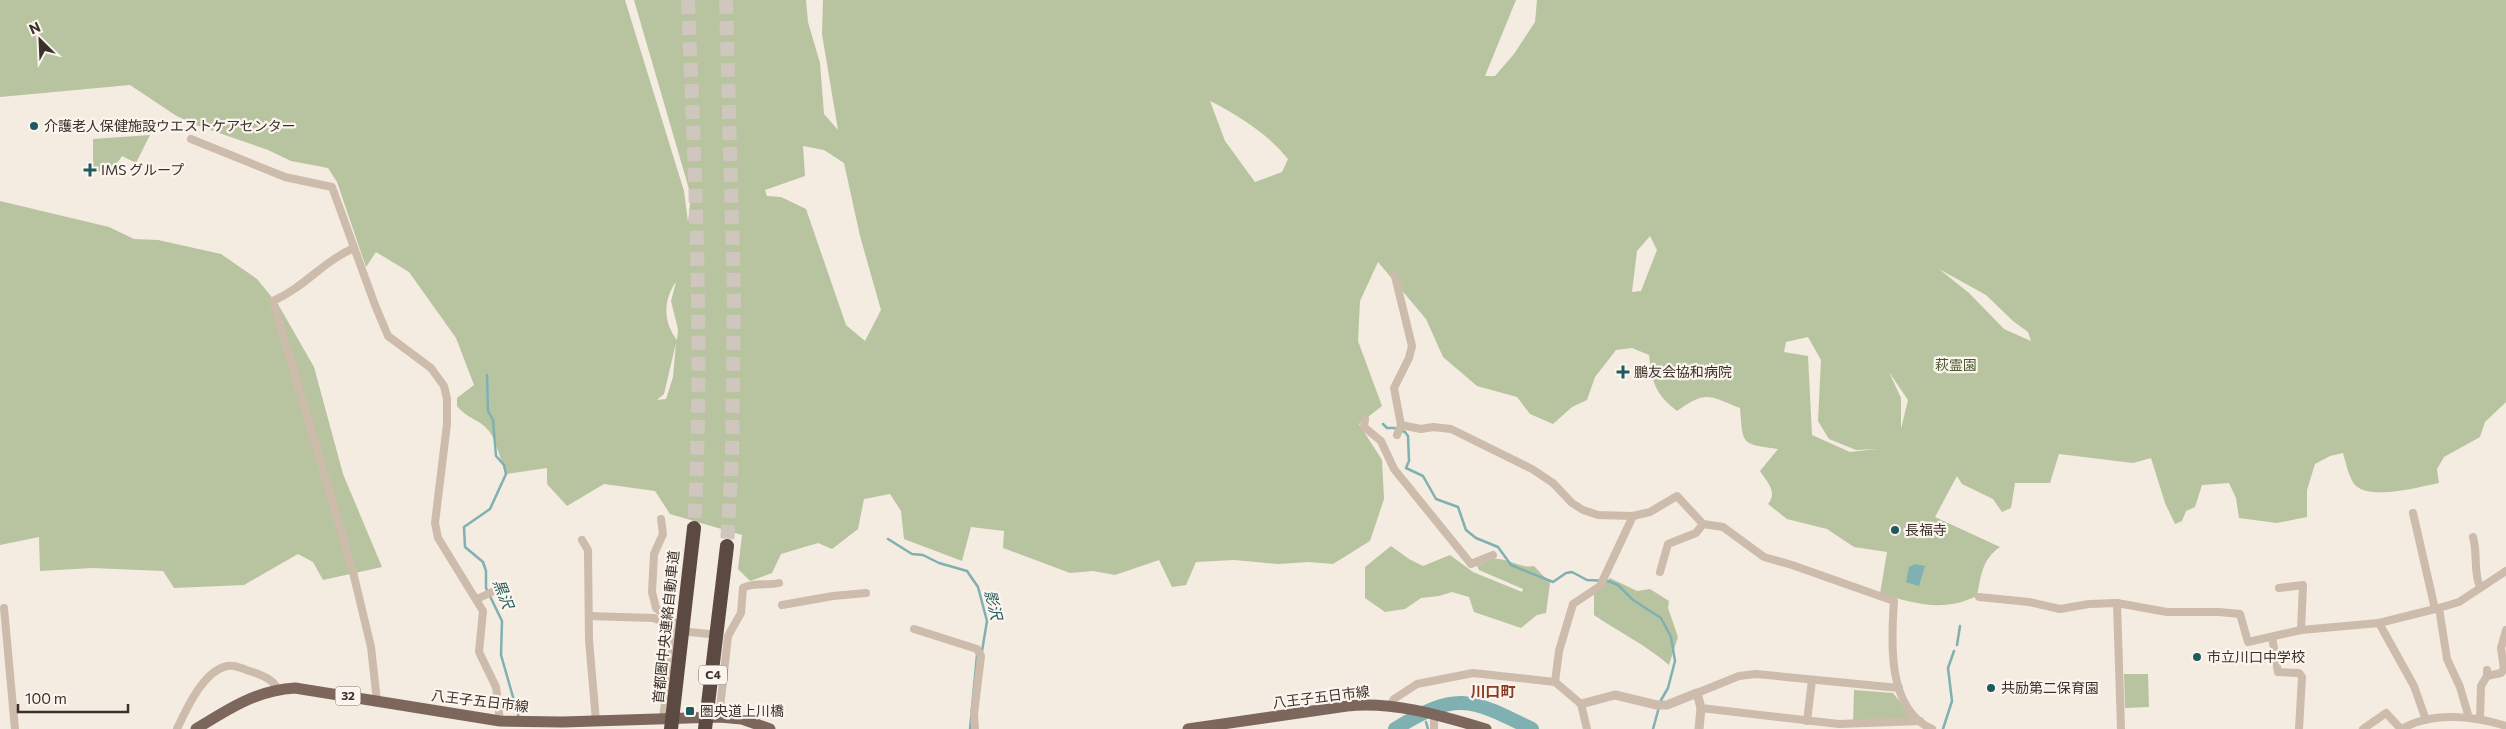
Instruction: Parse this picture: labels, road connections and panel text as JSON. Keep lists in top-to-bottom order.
{
  "streets": {
    "highway": ["首都圏中央連絡自動車道", "C4"],
    "main road": ["32", "八王子五日市線"]
  },
  "crossings": [
    ["首都圏中央連絡自動車道", "八王子五日市線"]
  ],
  "districts": ["川口町"],
  "water": ["黒沢", "影沢"],
  "parks": ["萩霊園"],
  "places": {
    "other": [
      "介護老人保健施設ウエストケアセンター",
      "長福寺",
      "市立川口中学校",
      "共励第二保育園"
    ],
    "health": ["IMS グループ", "鵬友会協和病院"],
    "transit": ["圏央道上川橋"]
  },
  "scale_bar": "100 m",
  "north": "top left"
}
